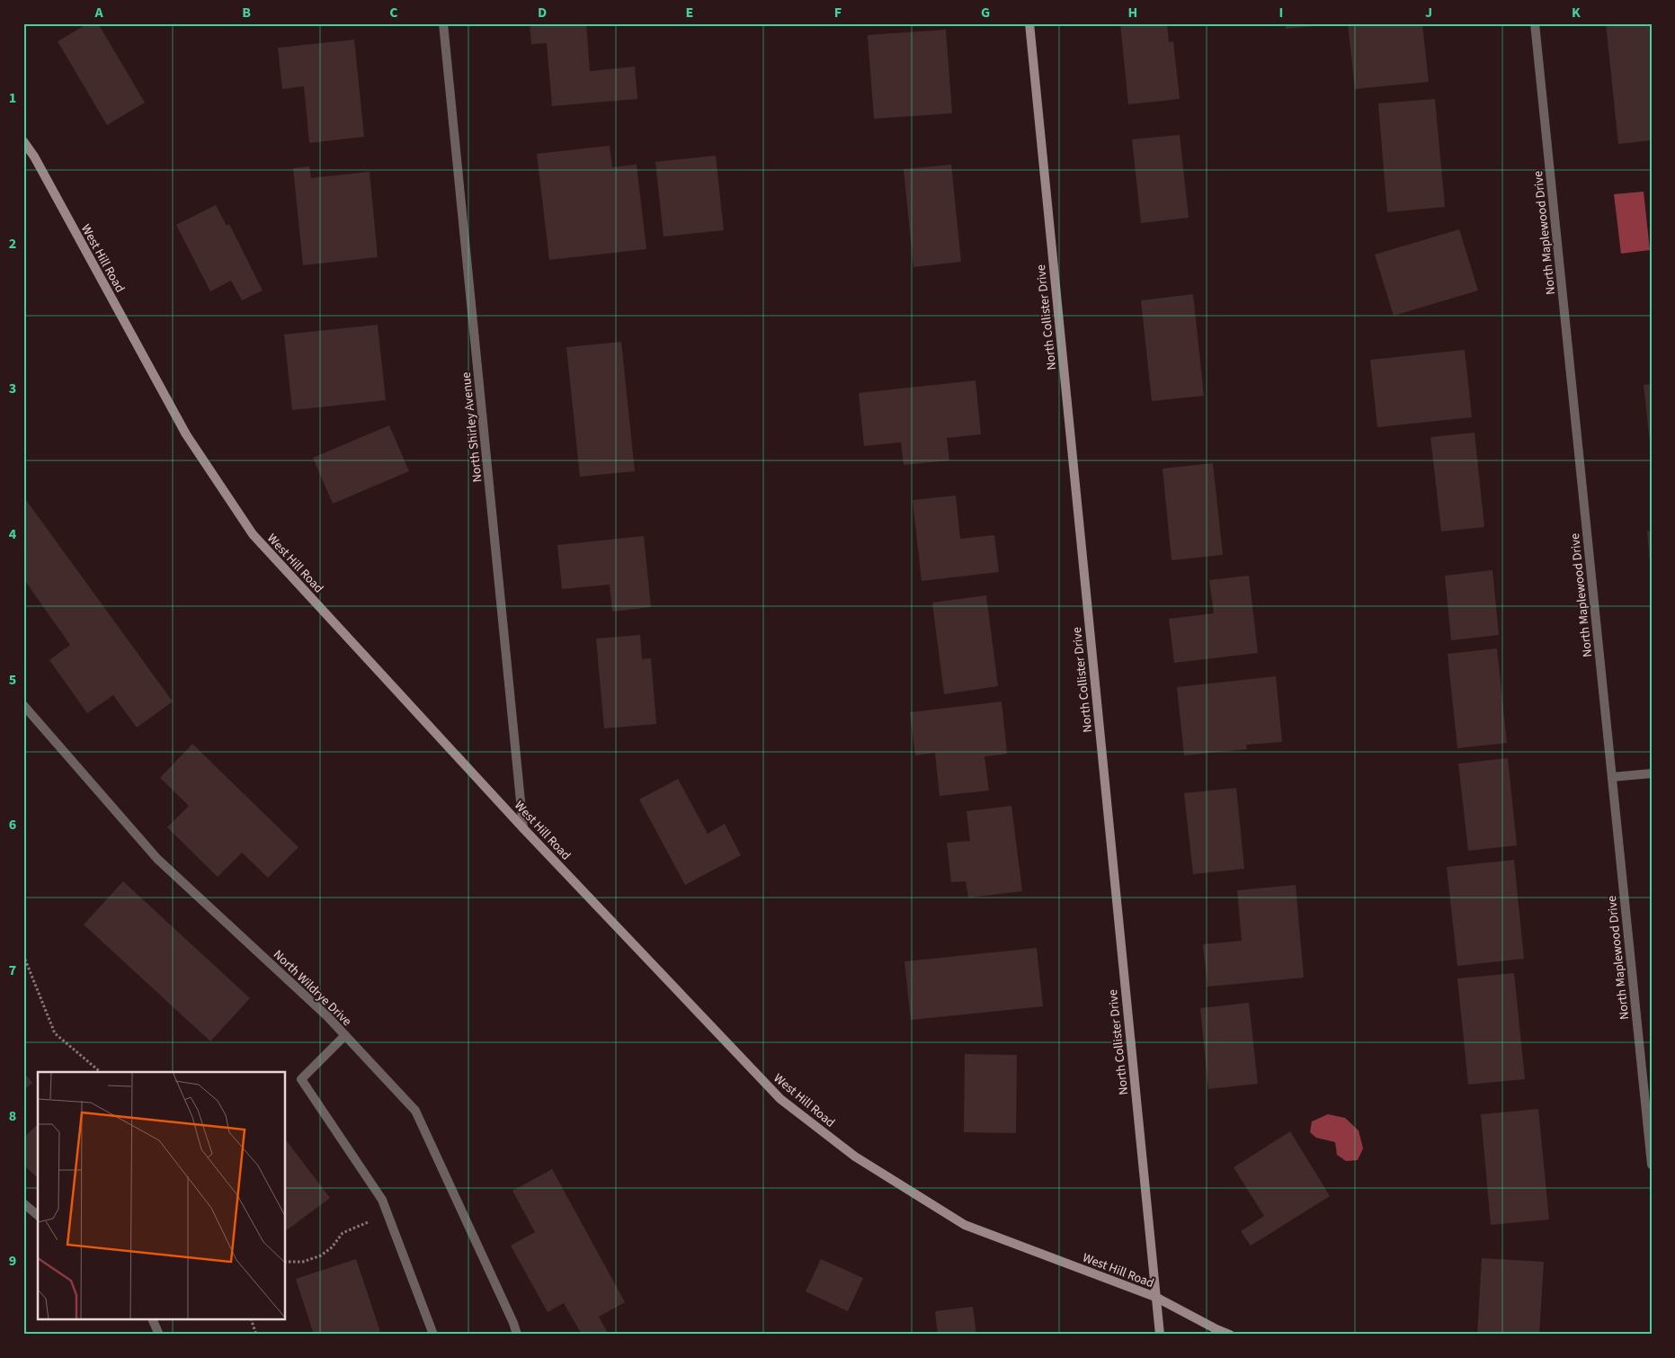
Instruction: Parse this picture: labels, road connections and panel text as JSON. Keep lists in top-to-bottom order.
{
  "streets": {
    "street": [
      "North Maplewood Drive",
      "West Hill Road",
      "North Collister Drive",
      "North Shirley Avenue",
      "North Wildrye Drive"
    ]
  },
  "crossings": [
    ["West Hill Road", "North Collister Drive"],
    ["West Hill Road", "North Shirley Avenue"]
  ],
  "grid": {
    "columns": [
      "A",
      "B",
      "C",
      "D",
      "E",
      "F",
      "G",
      "H",
      "I",
      "J",
      "K"
    ],
    "rows": [
      "1",
      "2",
      "3",
      "4",
      "5",
      "6",
      "7",
      "8",
      "9"
    ]
  }
}
